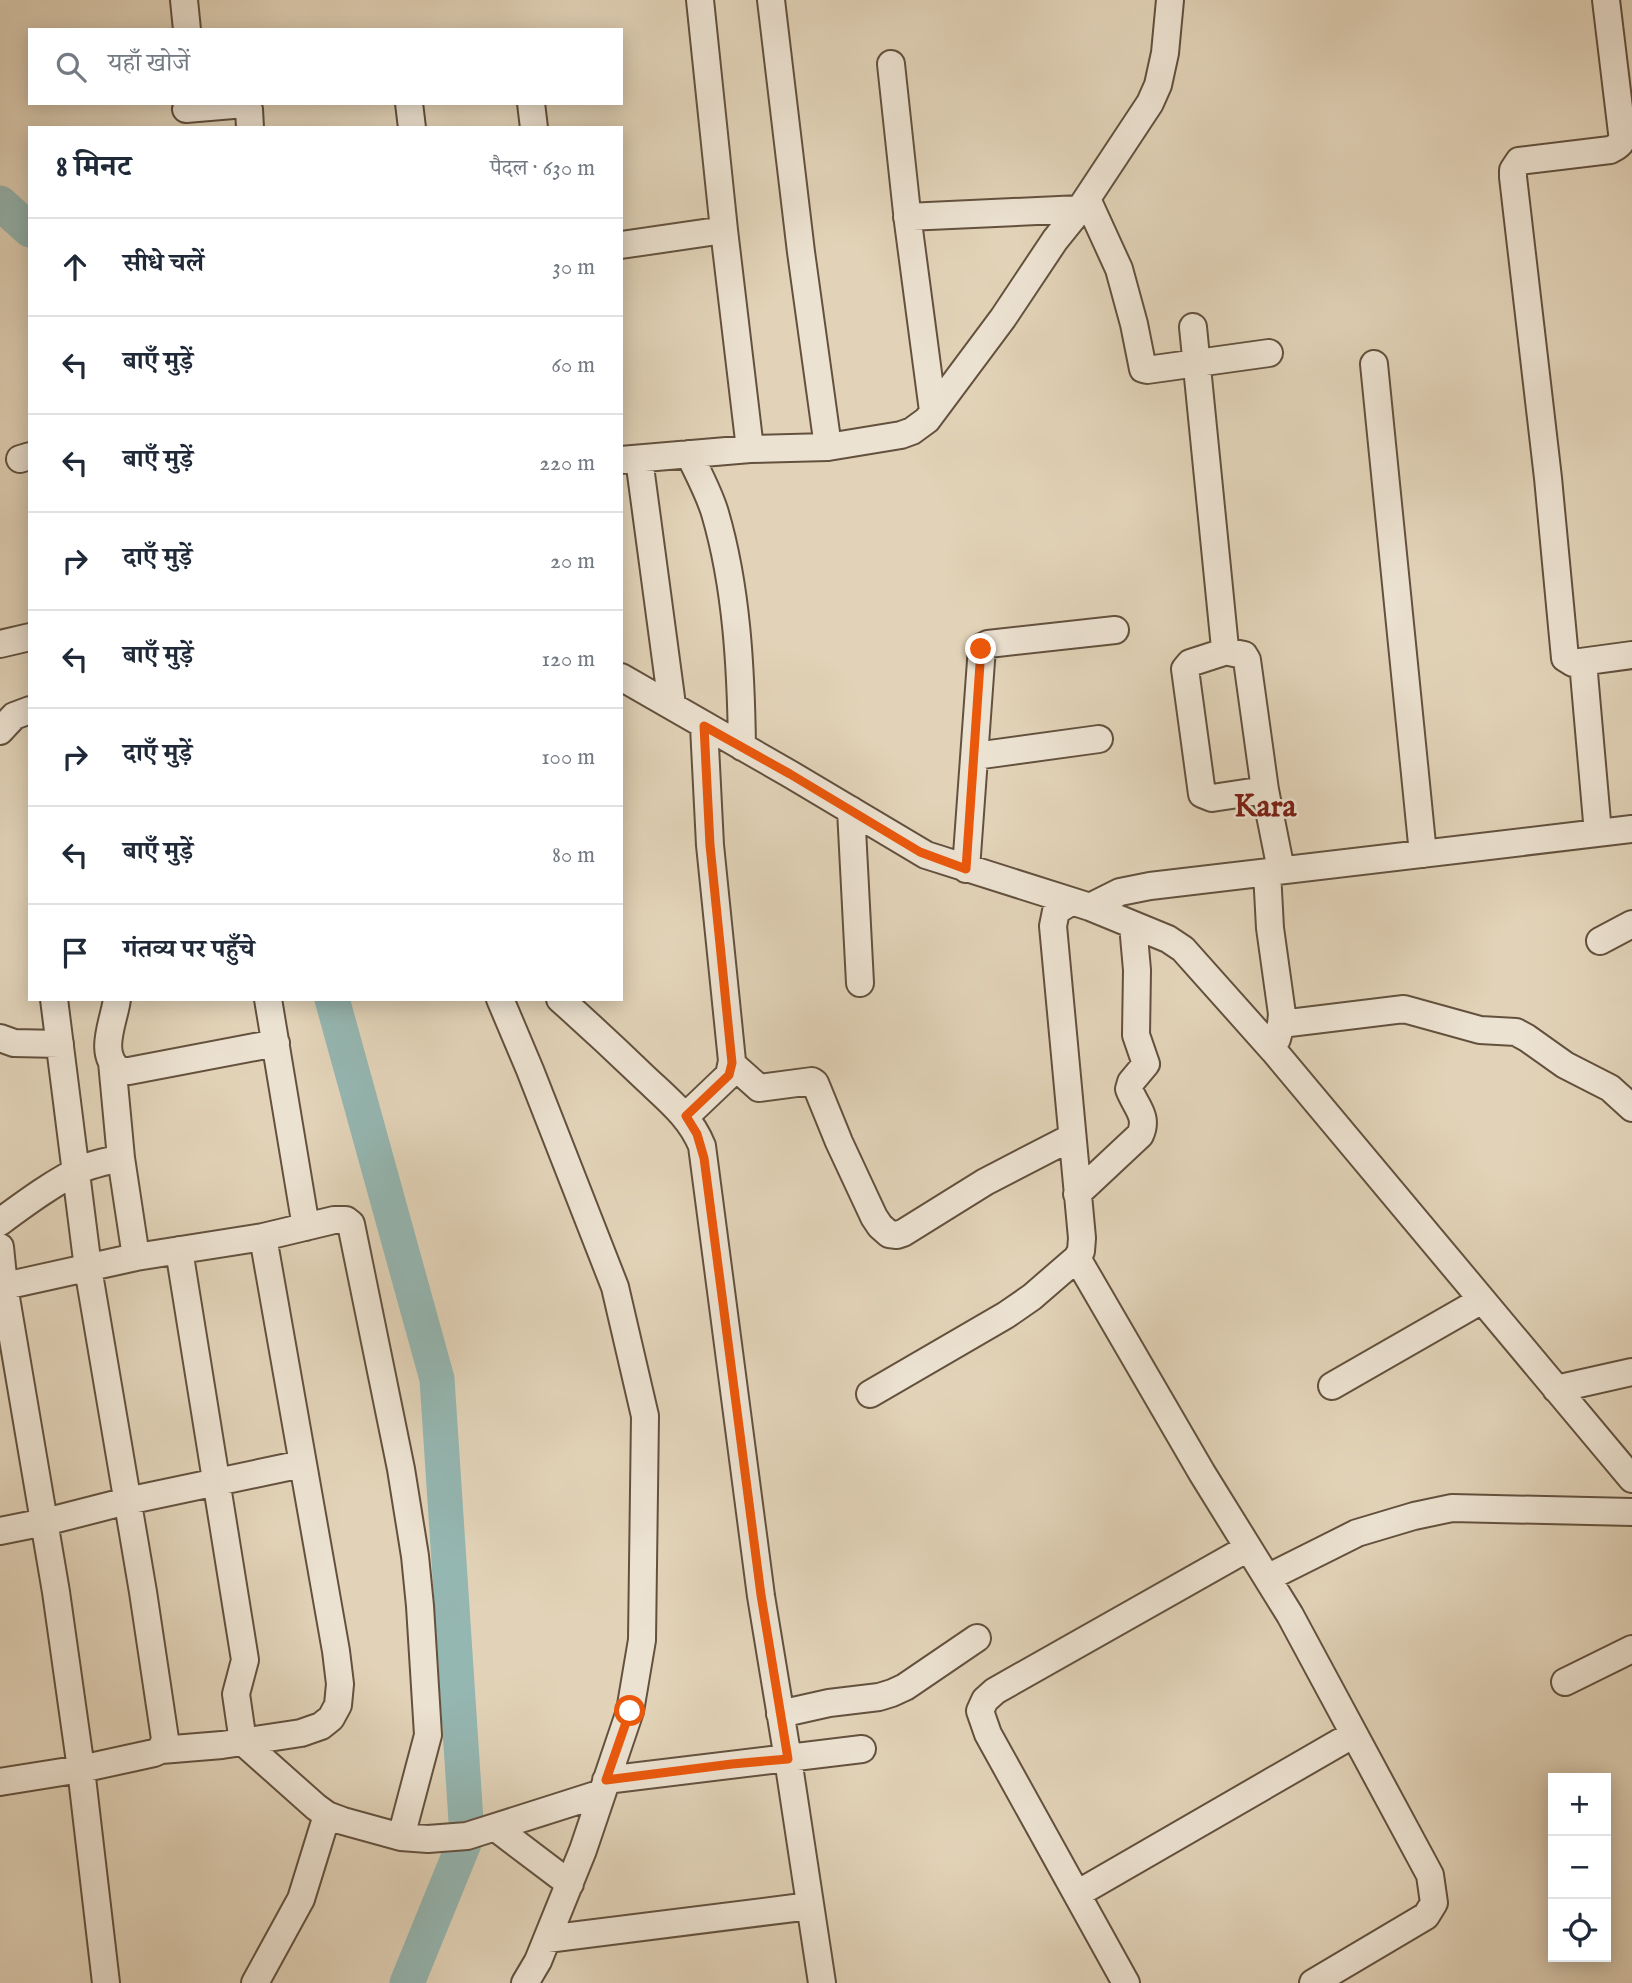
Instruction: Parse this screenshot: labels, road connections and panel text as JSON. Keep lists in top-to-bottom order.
{
  "districts": ["Kara"],
  "page": {
    "search": "यहाँ खोजें",
    "heading": ["8 मिनट", "पैदल · 630 m"],
    "list": [
      ["सीधे चलें", "30 m"],
      ["बाएँ मुड़ें", "60 m"],
      ["बाएँ मुड़ें", "220 m"],
      ["दाएँ मुड़ें", "20 m"],
      ["बाएँ मुड़ें", "120 m"],
      ["दाएँ मुड़ें", "100 m"],
      ["बाएँ मुड़ें", "80 m"],
      "गंतव्य पर पहुँचे"
    ],
    "map_buttons": ["+", "−"]
  }
}
